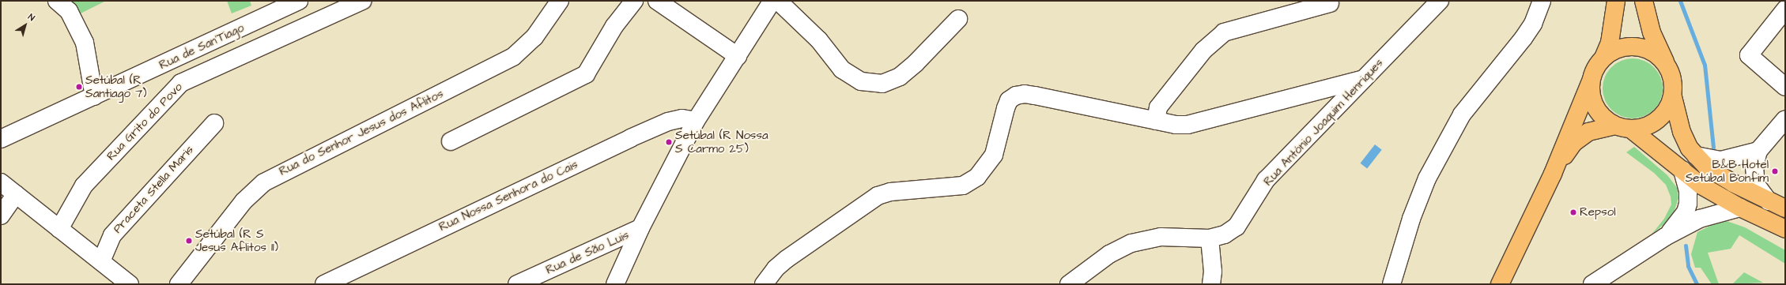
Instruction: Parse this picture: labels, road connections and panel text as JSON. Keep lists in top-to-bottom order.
{
  "streets": {
    "street": [
      "Rua de San'Tiago",
      "Rua Grito do Povo",
      "Rua António Joaquim Henriques",
      "Rua do Senhor Jesus dos Aflitos",
      "Praceta Stella Maris",
      "Rua Nossa Senhora do Cais",
      "Rua de São Luis"
    ]
  },
  "places": [
    "Setúbal (R Santiago 7)",
    "Setúbal (R Nossa S Carmo 25)",
    "B&B Hotel Setúbal Bonfim",
    "Repsol",
    "Setúbal (R S Jesus Aflitos 11)"
  ],
  "north": "top right"
}
